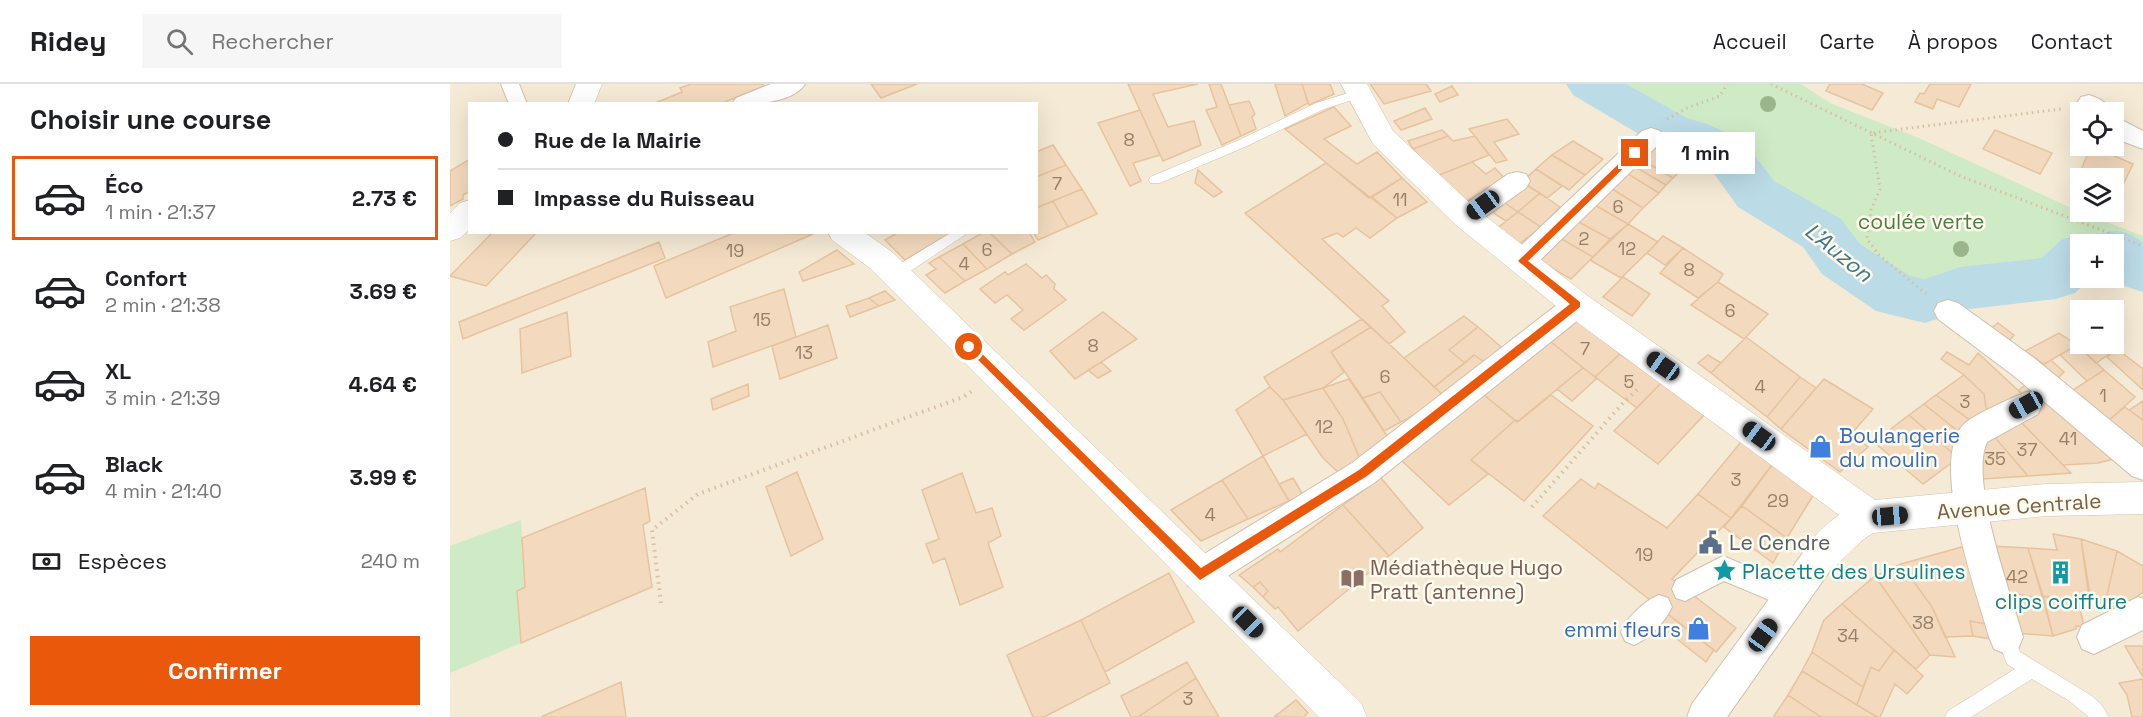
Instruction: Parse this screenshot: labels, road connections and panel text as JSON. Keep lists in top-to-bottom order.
{
  "streets": {
    "main road": ["Avenue Centrale"]
  },
  "water": ["L'Auzon"],
  "parks": ["coulée verte"],
  "places": {
    "shop": ["Boulangerie du moulin", "emmi fleurs"],
    "public building": ["Le Cendre"],
    "place": ["Placette des Ursulines"],
    "building": ["clips coiffure"],
    "library": ["Médiathèque Hugo Pratt (antenne)"]
  },
  "house_numbers": [
    "8",
    "7",
    "11",
    "6",
    "2",
    "12",
    "6",
    "19",
    "4",
    "8",
    "6",
    "15",
    "8",
    "7",
    "13",
    "6",
    "5",
    "4",
    "1",
    "3",
    "12",
    "41",
    "37",
    "35",
    "3",
    "29",
    "4",
    "19",
    "42",
    "38",
    "34",
    "3"
  ],
  "page": {
    "header": "Ridey",
    "search": "Rechercher",
    "nav": [
      "Accueil",
      "Carte",
      "À propos",
      "Contact"
    ],
    "heading": "Choisir une course",
    "map_buttons": ["+", "−"],
    "banner": ["Rue de la Mairie", "Impasse du Ruisseau"],
    "bubble": "1 min",
    "list": [
      {
        "name": "Éco",
        "note": "1 min · 21:37",
        "value": "2.73 €"
      },
      {
        "name": "Confort",
        "note": "2 min · 21:38",
        "value": "3.69 €"
      },
      {
        "name": "XL",
        "note": "3 min · 21:39",
        "value": "4.64 €"
      },
      {
        "name": "Black",
        "note": "4 min · 21:40",
        "value": "3.99 €"
      }
    ],
    "pay": ["Espèces", "240 m"],
    "buttons": "Confirmer"
  }
}
